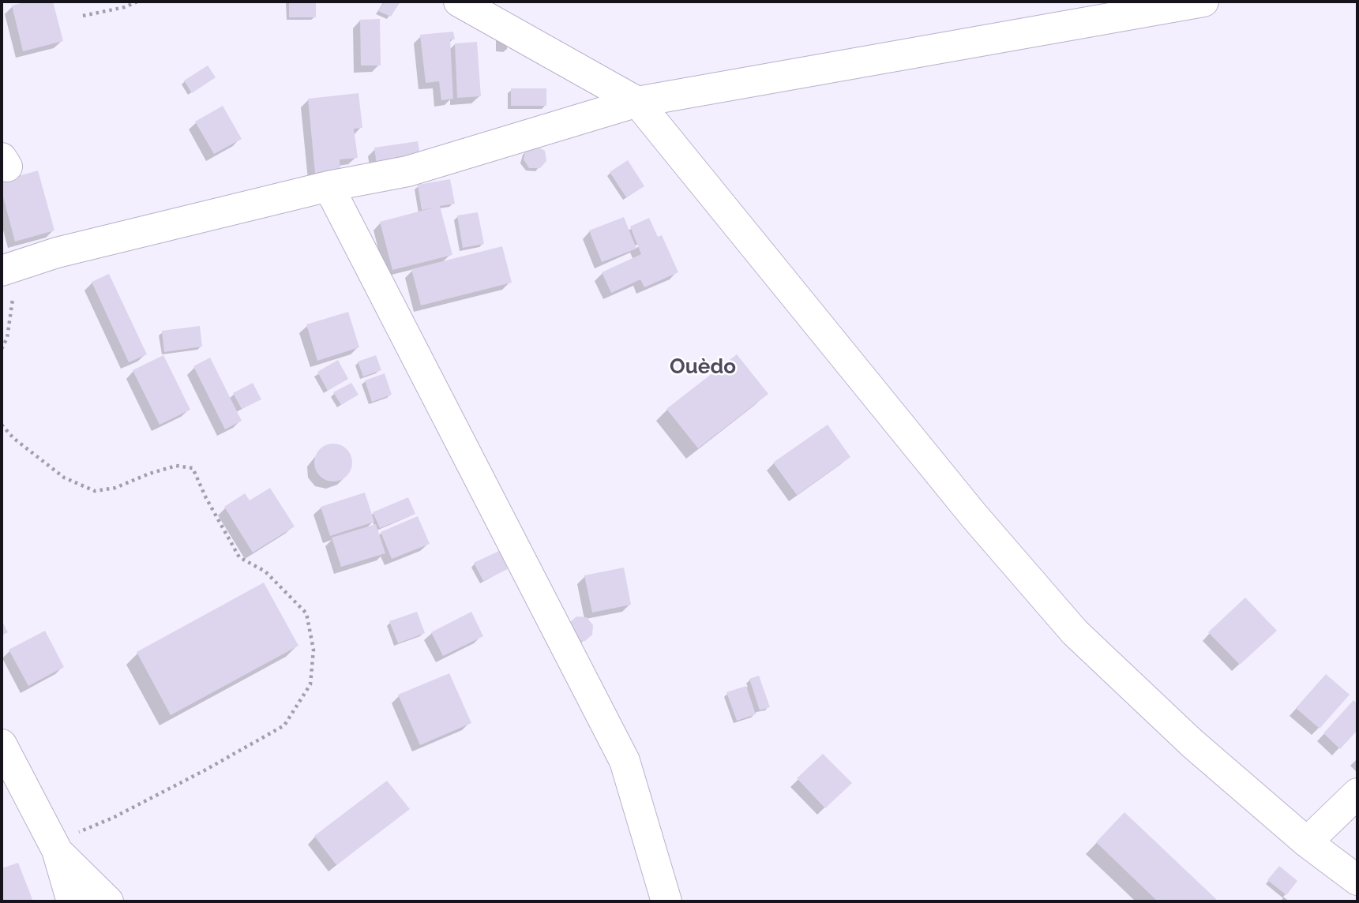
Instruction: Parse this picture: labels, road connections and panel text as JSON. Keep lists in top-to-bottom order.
{
  "districts": ["Ouèdo"]
}
